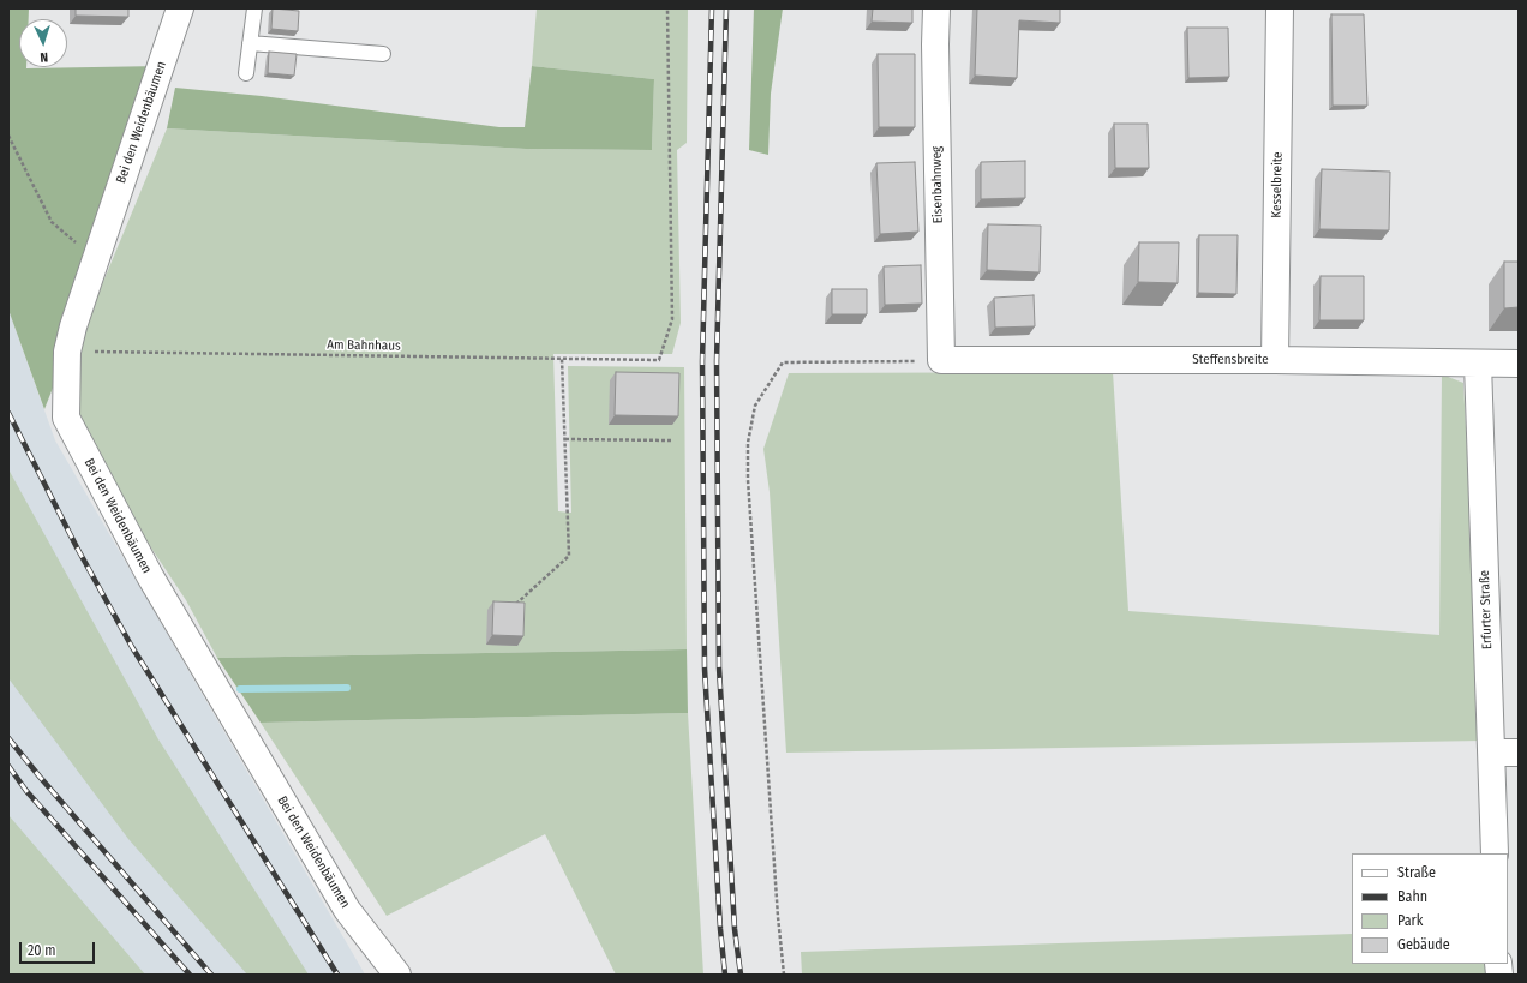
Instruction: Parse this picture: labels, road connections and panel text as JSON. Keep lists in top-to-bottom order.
{
  "streets": {
    "street": [
      "Bei den Weidenbäumen",
      "Eisenbahnweg",
      "Kesselbreite",
      "Steffensbreite",
      "Erfurter Straße"
    ],
    "path": ["Am Bahnhaus"]
  },
  "crossings": [
    ["Bei den Weidenbäumen", "Am Bahnhaus"],
    ["Eisenbahnweg", "Steffensbreite"],
    ["Kesselbreite", "Steffensbreite"],
    ["Steffensbreite", "Erfurter Straße"]
  ],
  "legend": [
    "Straße",
    "Bahn",
    "Park",
    "Gebäude"
  ],
  "scale_bar": "20 m",
  "north": "bottom"
}
